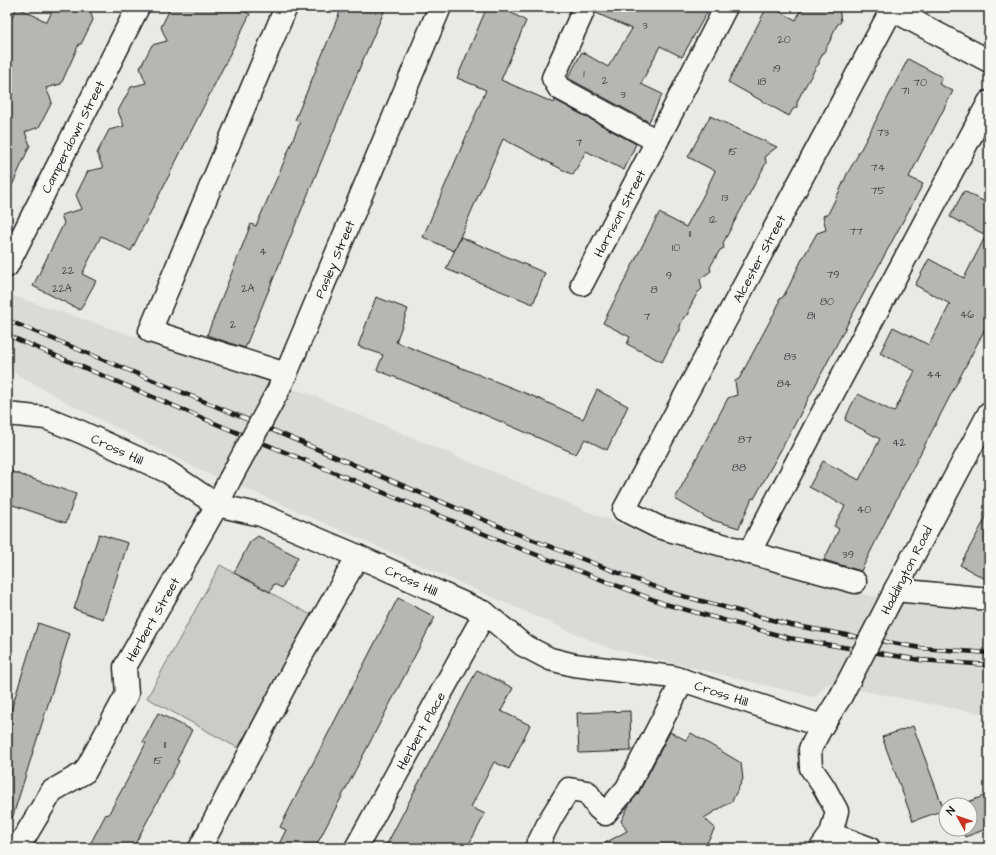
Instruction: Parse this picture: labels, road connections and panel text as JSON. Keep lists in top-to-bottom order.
{
  "streets": {
    "street": [
      "Camperdown Street",
      "Harrison Street",
      "Alcester Street",
      "Pasley Street",
      "Cross Hill",
      "Haddington Road",
      "Herbert Street",
      "Herbert Place"
    ]
  },
  "crossings": [
    ["Pasley Street", "Cross Hill"],
    ["Pasley Street", "Herbert Street"],
    ["Cross Hill", "Haddington Road"],
    ["Cross Hill", "Herbert Street"],
    ["Cross Hill", "Herbert Place"]
  ],
  "house_numbers": [
    "3",
    "20",
    "19",
    "1",
    "2",
    "18",
    "70",
    "71",
    "3",
    "73",
    "7",
    "15",
    "74",
    "75",
    "13",
    "12",
    "77",
    "11",
    "10",
    "4",
    "22",
    "79",
    "9",
    "22A",
    "2A",
    "8",
    "80",
    "46",
    "81",
    "7",
    "2",
    "83",
    "44",
    "84",
    "87",
    "42",
    "88",
    "40",
    "39",
    "11",
    "15"
  ],
  "north": "top left"
}
